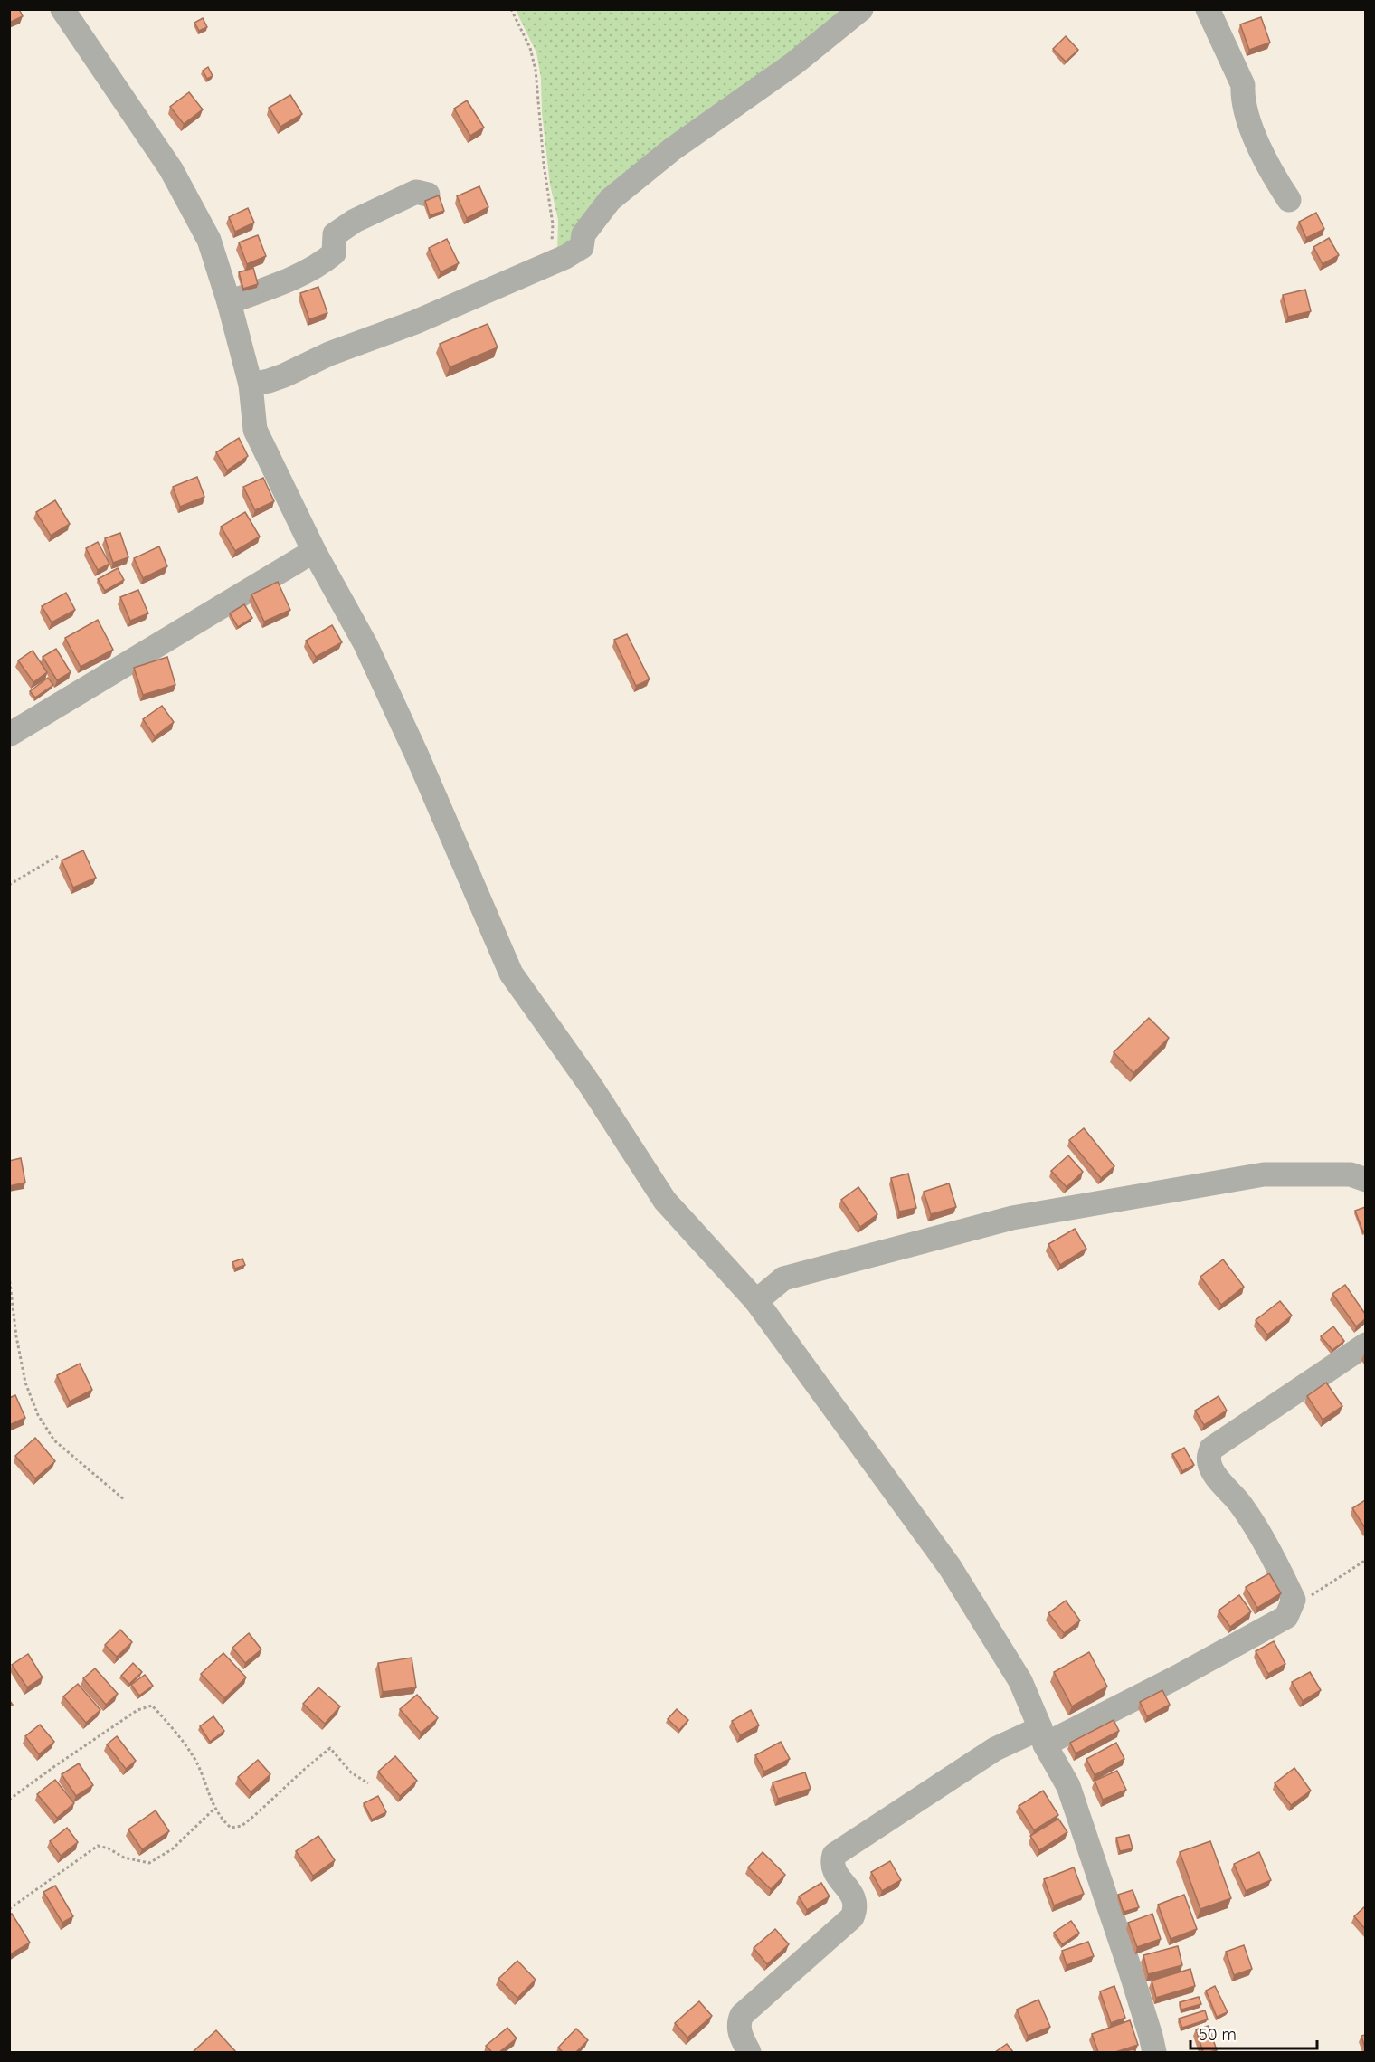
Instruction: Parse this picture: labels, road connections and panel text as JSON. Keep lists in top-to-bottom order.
{
  "scale_bar": "50 m"
}
